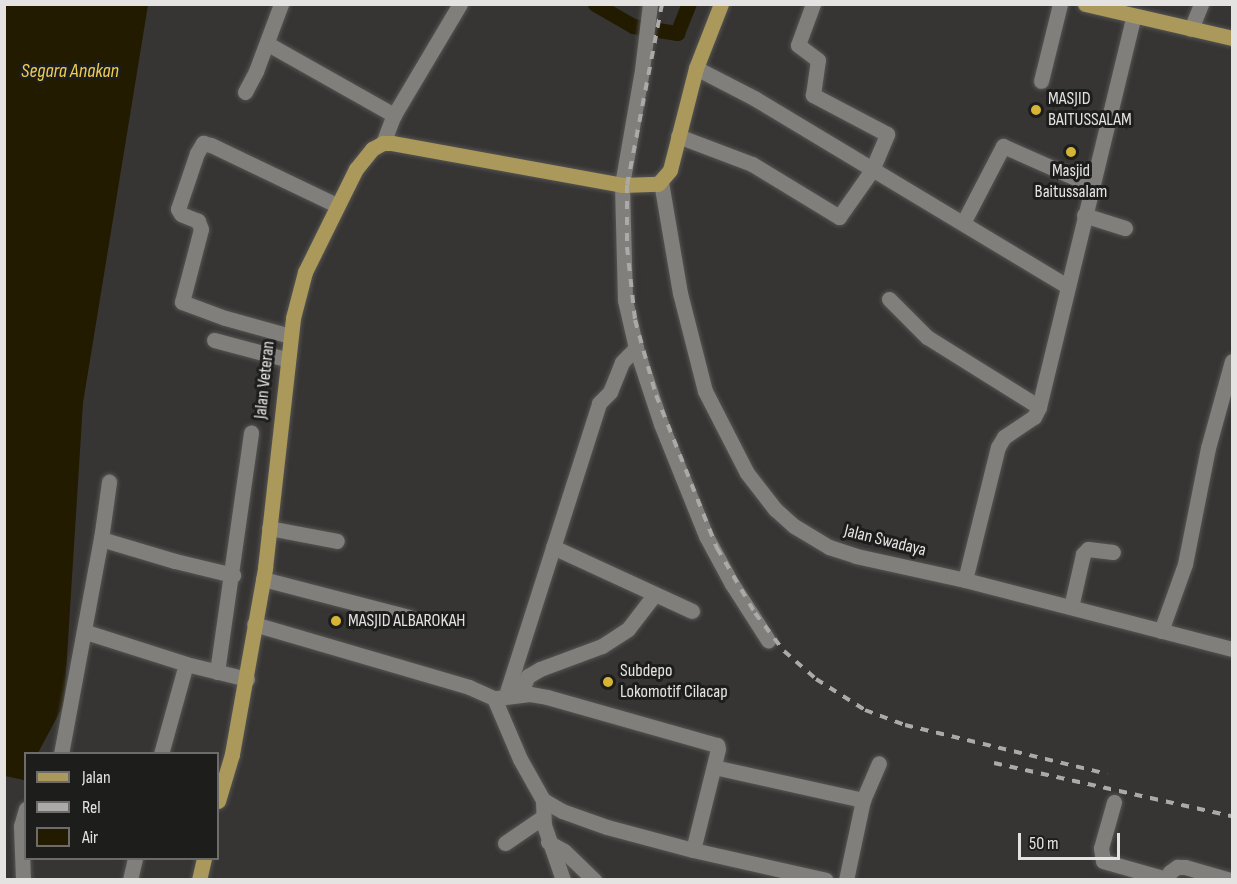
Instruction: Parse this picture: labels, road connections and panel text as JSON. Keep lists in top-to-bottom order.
{
  "streets": {
    "main road": ["Jalan Veteran"],
    "street": ["Jalan Swadaya"]
  },
  "water": ["Segara Anakan"],
  "places": [
    "MASJID BAITUSSALAM",
    "Masjid Baitussalam",
    "MASJID ALBAROKAH",
    "Subdepo Lokomotif Cilacap"
  ],
  "legend": ["Jalan", "Rel", "Air"],
  "scale_bar": "50 m"
}
